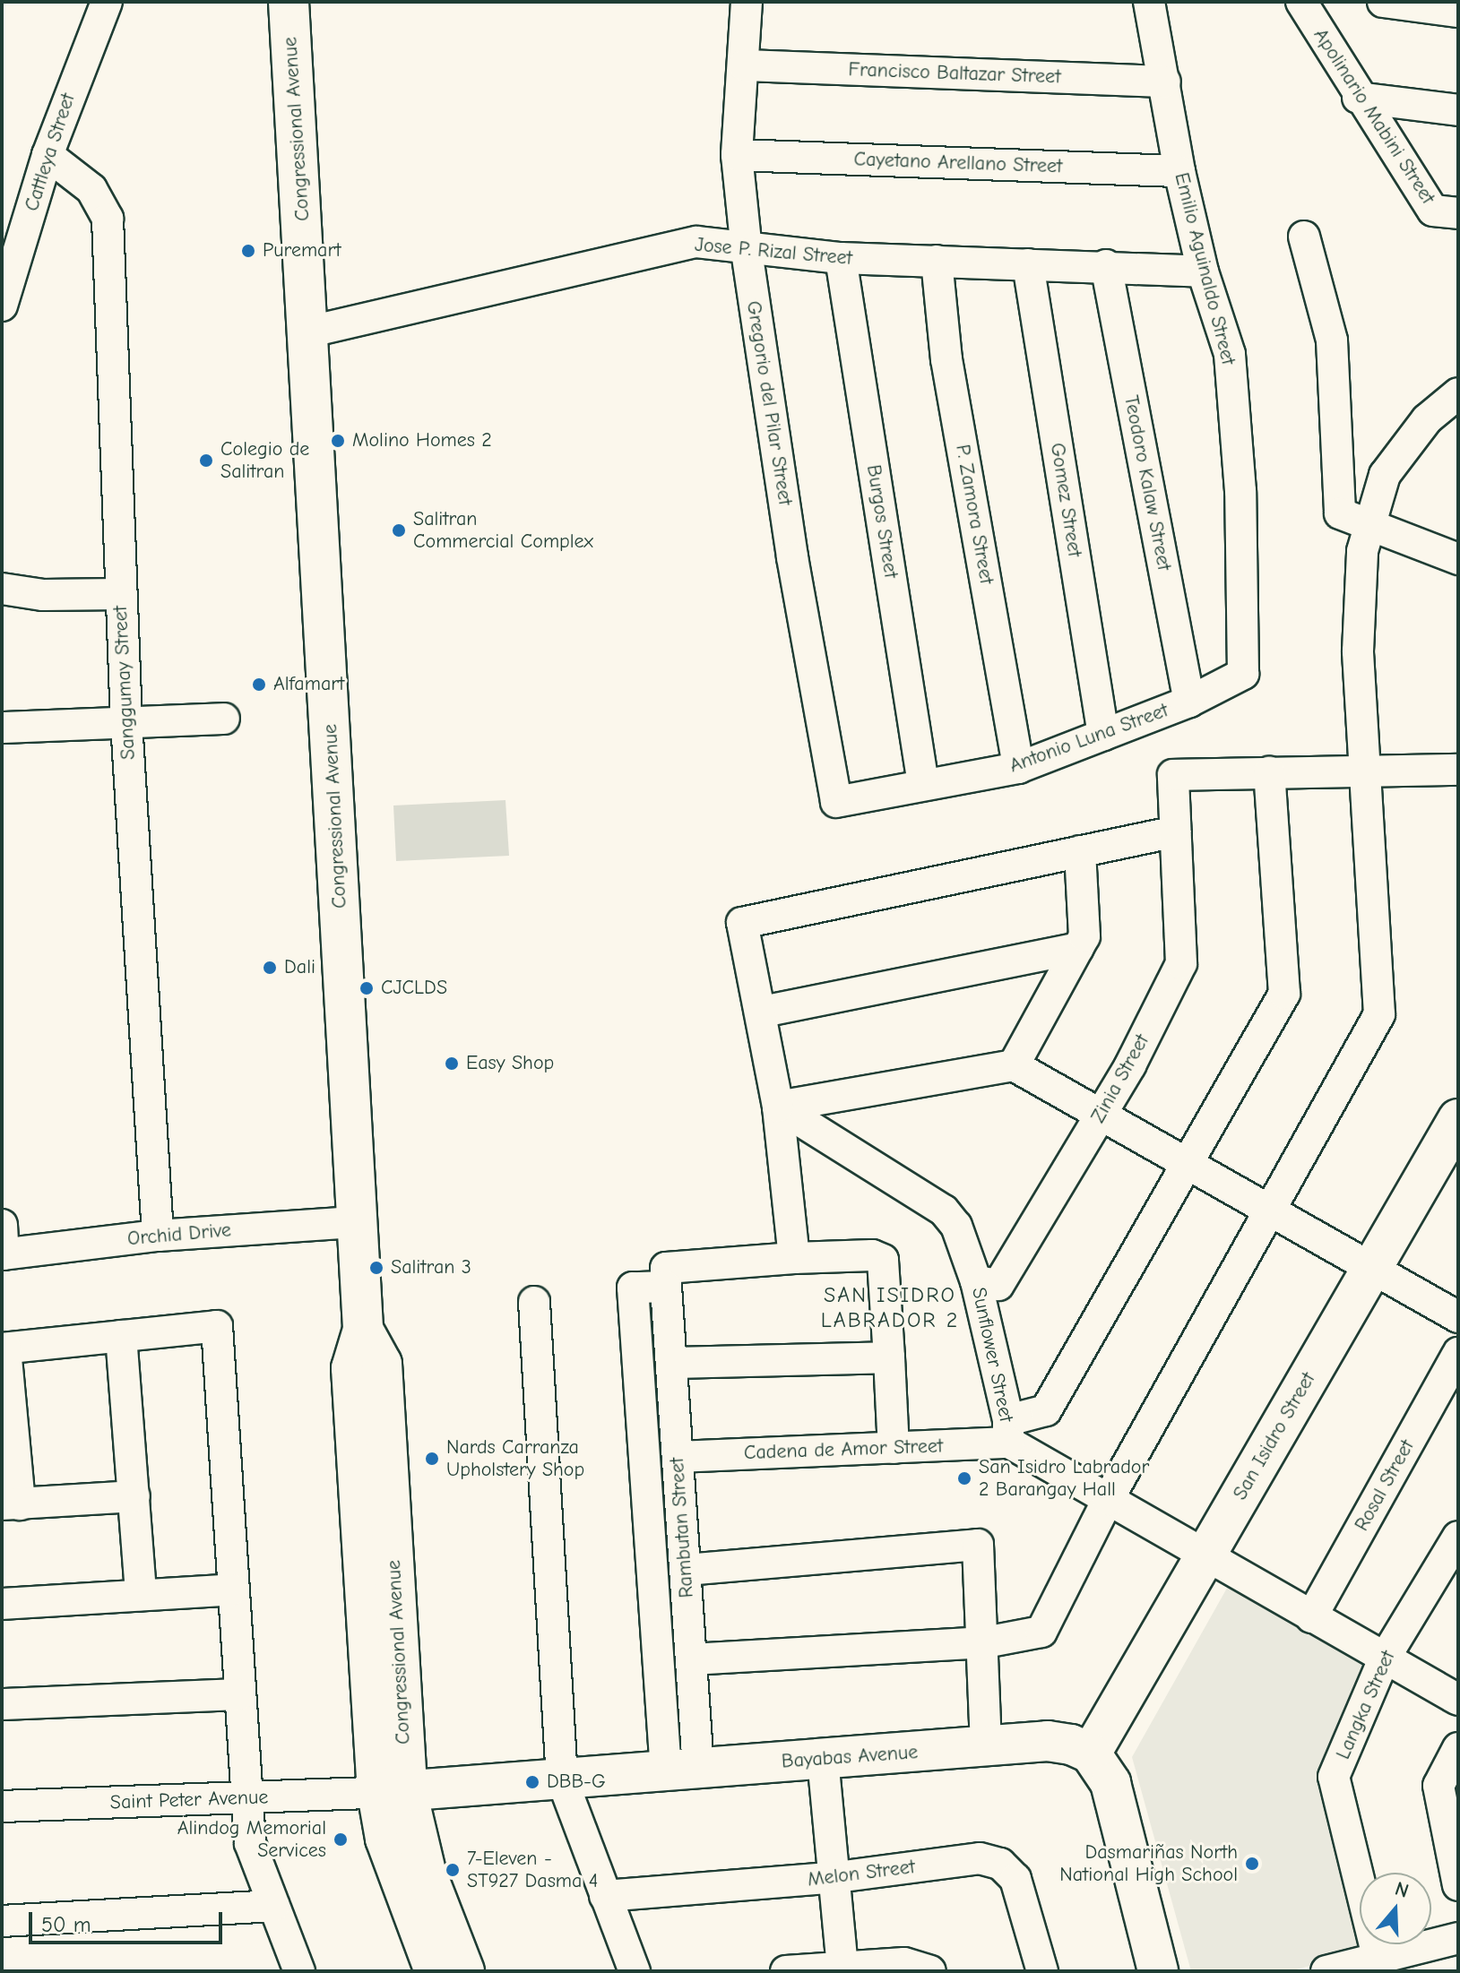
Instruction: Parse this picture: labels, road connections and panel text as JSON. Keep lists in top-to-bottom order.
{
  "streets": {
    "main road": ["Congressional Avenue", "San Isidro Street", "Bayabas Avenue"],
    "street": [
      "Francisco Baltazar Street",
      "Apolinario Mabini Street",
      "Cattleya Street",
      "Cayetano Arellano Street",
      "Jose P. Rizal Street",
      "Emilio Aguinaldo Street",
      "Gregorio del Pilar Street",
      "Teodoro Kalaw Street",
      "Gomez Street",
      "P. Zamora Street",
      "Burgos Street",
      "Sanggumay Street",
      "Antonio Luna Street",
      "Zinia Street",
      "Orchid Drive",
      "Sunflower Street",
      "Cadena de Amor Street",
      "Rosal Street",
      "Rambutan Street",
      "Langka Street",
      "Saint Peter Avenue",
      "Melon Street"
    ]
  },
  "crossings": [
    ["Francisco Baltazar Street", "Emilio Aguinaldo Street"],
    ["Francisco Baltazar Street", "Gregorio del Pilar Street"],
    ["Congressional Avenue", "Jose P. Rizal Street"],
    ["Congressional Avenue", "Orchid Drive"],
    ["Congressional Avenue", "Bayabas Avenue"],
    ["Congressional Avenue", "Saint Peter Avenue"],
    ["Cattleya Street", "Sanggumay Street"],
    ["Cayetano Arellano Street", "Emilio Aguinaldo Street"],
    ["Cayetano Arellano Street", "Gregorio del Pilar Street"],
    ["Jose P. Rizal Street", "Emilio Aguinaldo Street"],
    ["Jose P. Rizal Street", "Gregorio del Pilar Street"],
    ["Jose P. Rizal Street", "Teodoro Kalaw Street"],
    ["Jose P. Rizal Street", "Gomez Street"],
    ["Jose P. Rizal Street", "P. Zamora Street"],
    ["Jose P. Rizal Street", "Burgos Street"],
    ["Emilio Aguinaldo Street", "Antonio Luna Street"],
    ["Gregorio del Pilar Street", "Antonio Luna Street"],
    ["Teodoro Kalaw Street", "Antonio Luna Street"],
    ["Gomez Street", "Antonio Luna Street"],
    ["P. Zamora Street", "Antonio Luna Street"],
    ["Burgos Street", "Antonio Luna Street"],
    ["Sanggumay Street", "Orchid Drive"],
    ["Zinia Street", "Sunflower Street"],
    ["Zinia Street", "Cadena de Amor Street"],
    ["Sunflower Street", "San Isidro Street"],
    ["Sunflower Street", "Cadena de Amor Street"],
    ["Sunflower Street", "Rosal Street"],
    ["Sunflower Street", "Langka Street"],
    ["San Isidro Street", "Bayabas Avenue"],
    ["Cadena de Amor Street", "Rambutan Street"],
    ["Rambutan Street", "Bayabas Avenue"],
    ["Bayabas Avenue", "Saint Peter Avenue"]
  ],
  "districts": ["SAN ISIDRO LABRADOR 2"],
  "places": [
    "Puremart",
    "Molino Homes 2",
    "Colegio de Salitran",
    "Salitran Commercial Complex",
    "Alfamart",
    "Dali",
    "CJCLDS",
    "Easy Shop",
    "Salitran 3",
    "Nards Carranza Upholstery Shop",
    "San Isidro Labrador 2 Barangay Hall",
    "DBB-G",
    "Alindog Memorial Services",
    "Dasmariñas North National High School",
    "7-Eleven - ST927 Dasma 4"
  ],
  "scale_bar": "50 m",
  "north": "top"
}
